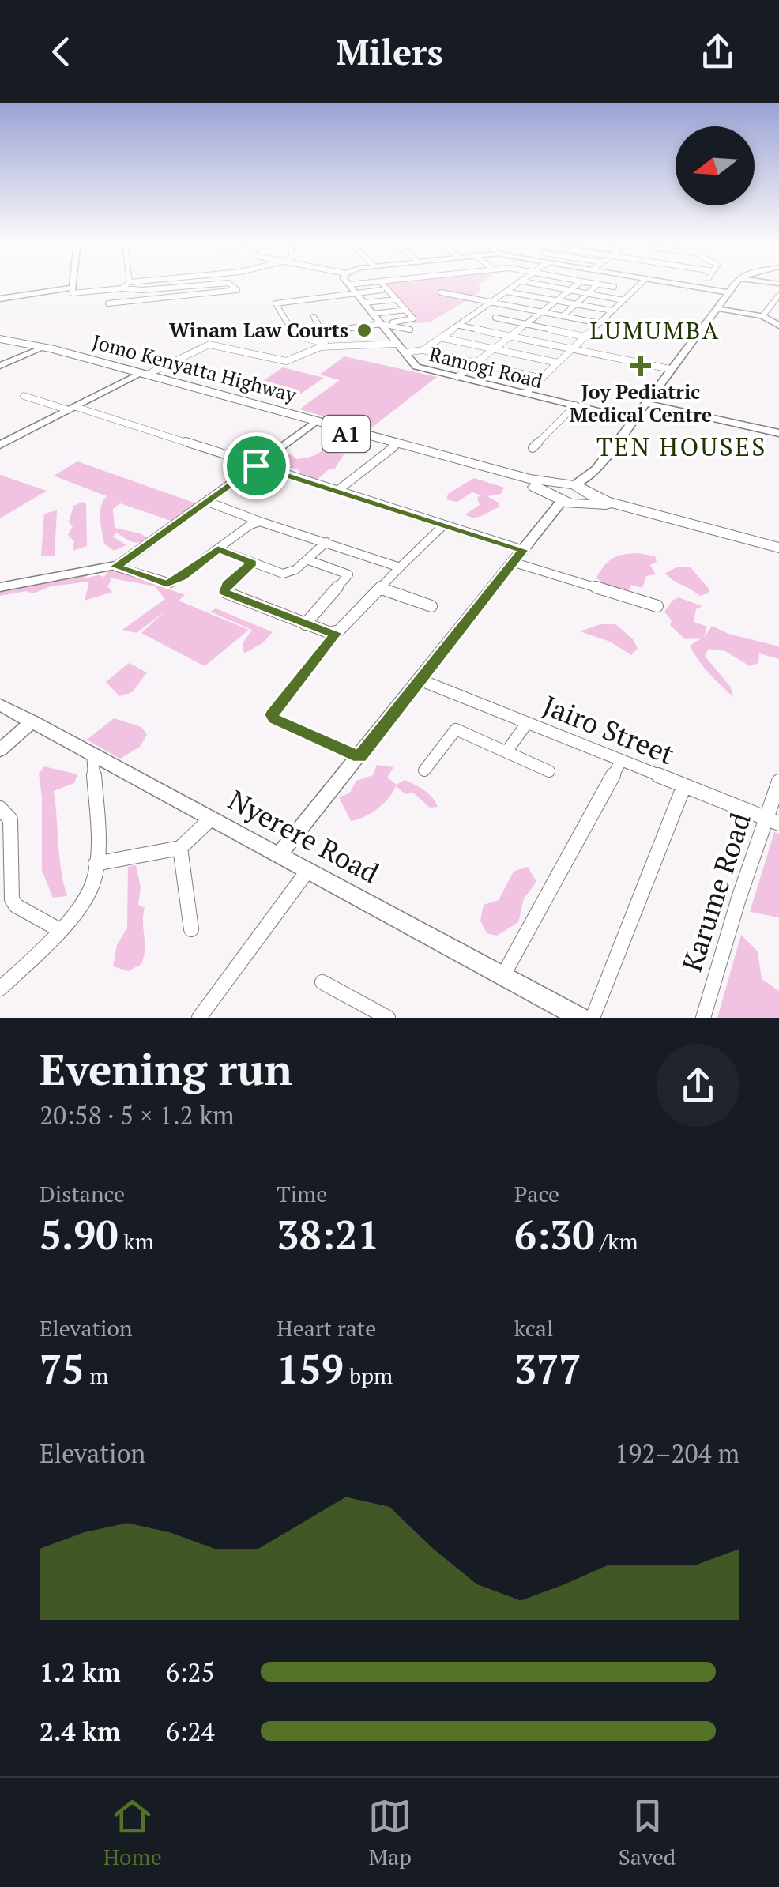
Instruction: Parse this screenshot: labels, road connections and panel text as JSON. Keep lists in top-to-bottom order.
{
  "streets": {
    "highway": ["Jomo Kenyatta Highway", "A1"],
    "main road": ["Ramogi Road", "Nyerere Road"],
    "street": ["Jairo Street", "Karume Road"]
  },
  "crossings": [
    ["Jairo Street", "Karume Road"]
  ],
  "districts": ["LUMUMBA", "TEN HOUSES"],
  "places": {
    "other": ["Winam Law Courts"],
    "health": ["Joy Pediatric Medical Centre"]
  },
  "north": "left",
  "page": {
    "header": "Milers",
    "heading": ["Evening run", "20:58 · 5 × 1.2 km"],
    "stats": [
      ["Distance", "5.90 km"],
      ["Time", "38:21"],
      ["Pace", "6:30 /km"],
      ["Elevation", "75 m"],
      ["Heart rate", "159 bpm"],
      ["kcal", "377"]
    ],
    "chart": ["Elevation", "192–204 m"],
    "list": [
      {
        "name": "1.2 km",
        "note": "6:25"
      },
      {
        "name": "2.4 km",
        "note": "6:24"
      }
    ],
    "tabs": ["Home", "Map", "Saved"]
  }
}
